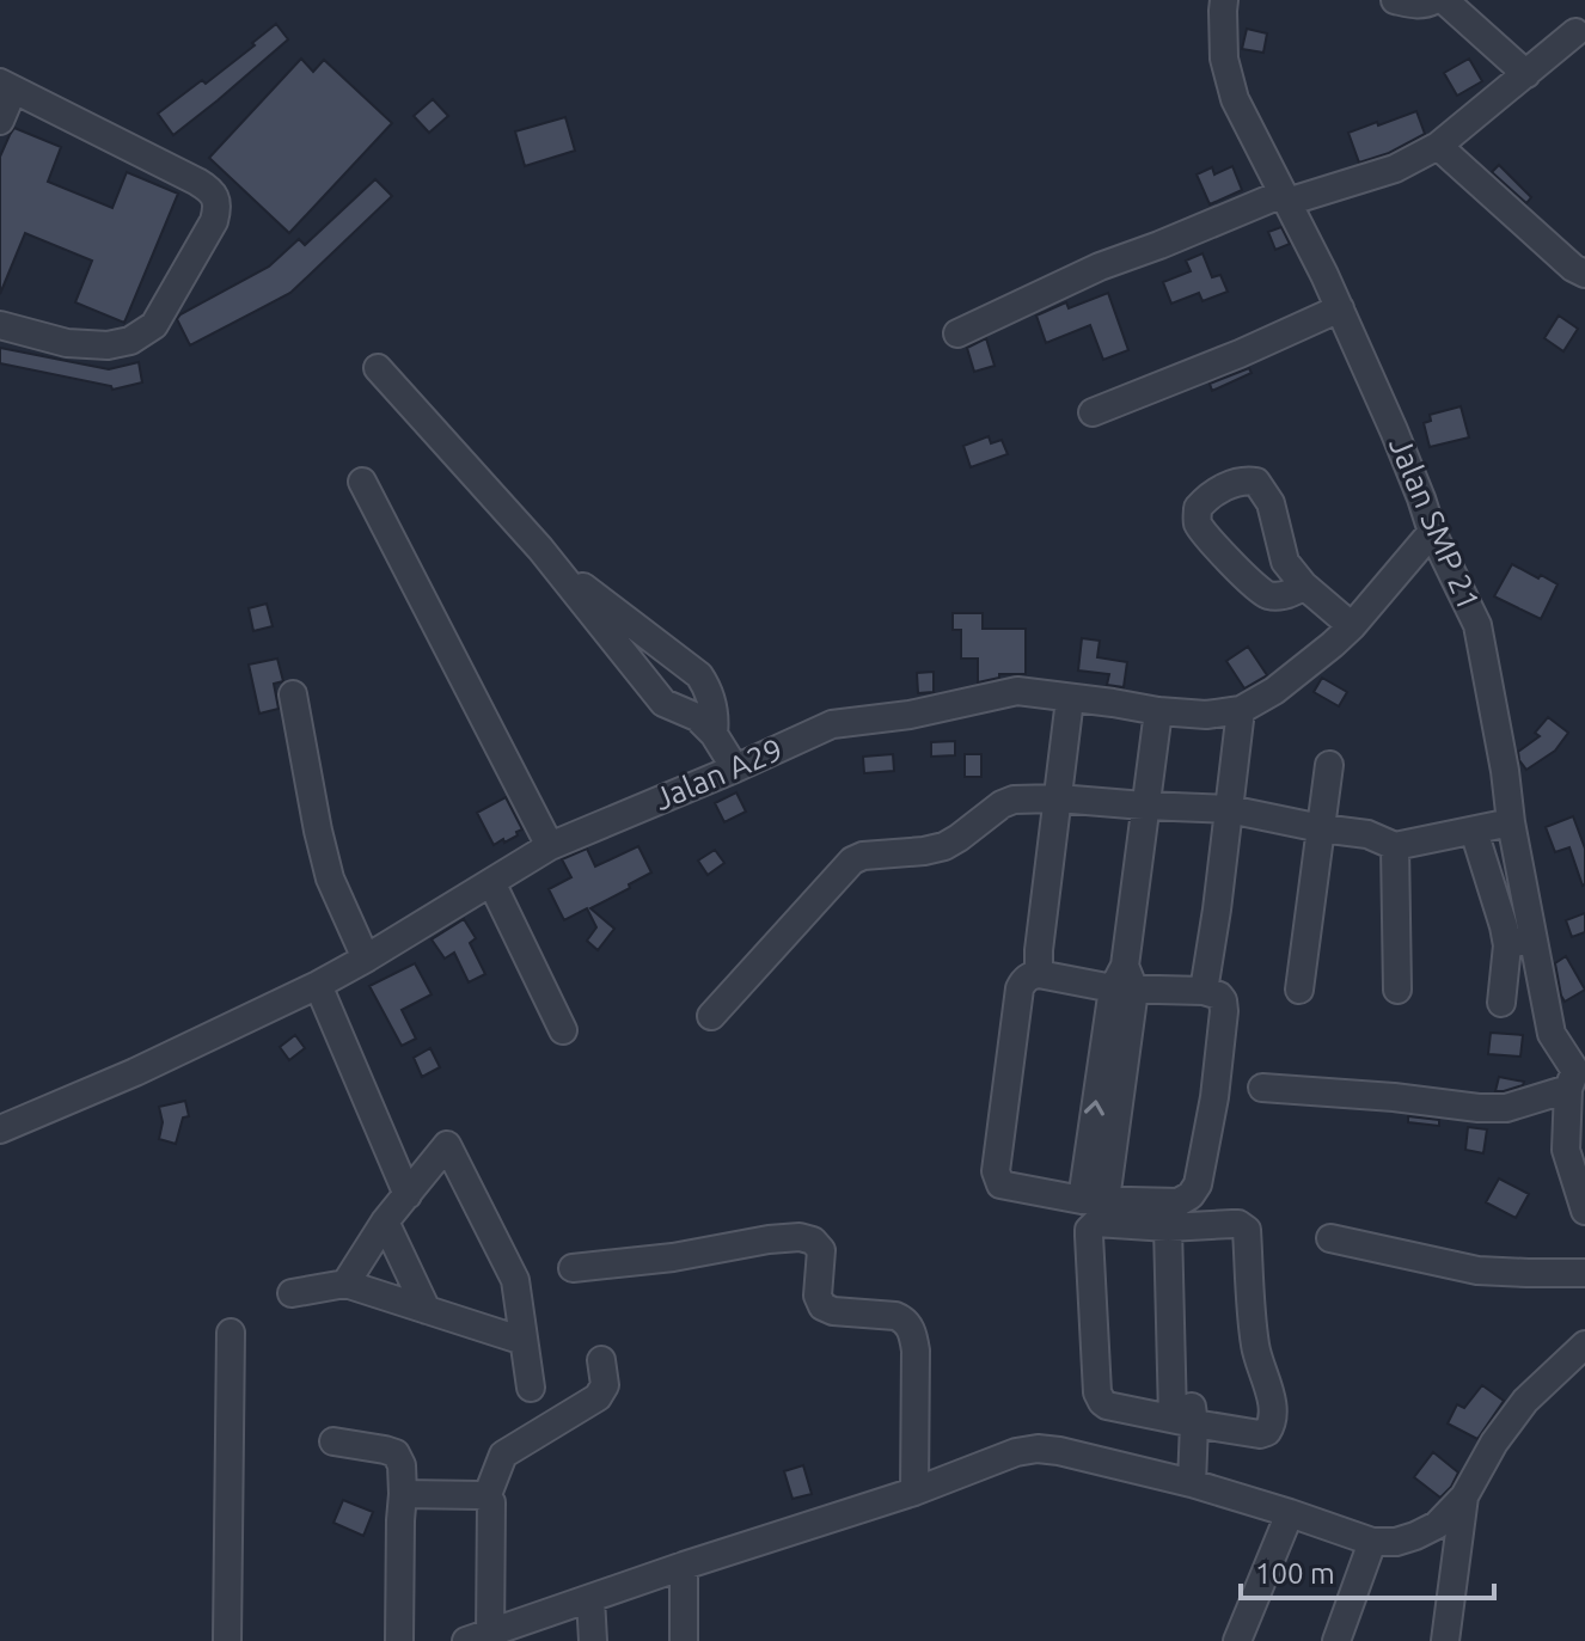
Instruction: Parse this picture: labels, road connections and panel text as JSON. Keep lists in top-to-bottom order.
{
  "streets": {
    "street": ["Jalan SMP 21", "Jalan A29"]
  },
  "crossings": [
    ["Jalan SMP 21", "Jalan A29"]
  ],
  "scale_bar": "100 m"
}
